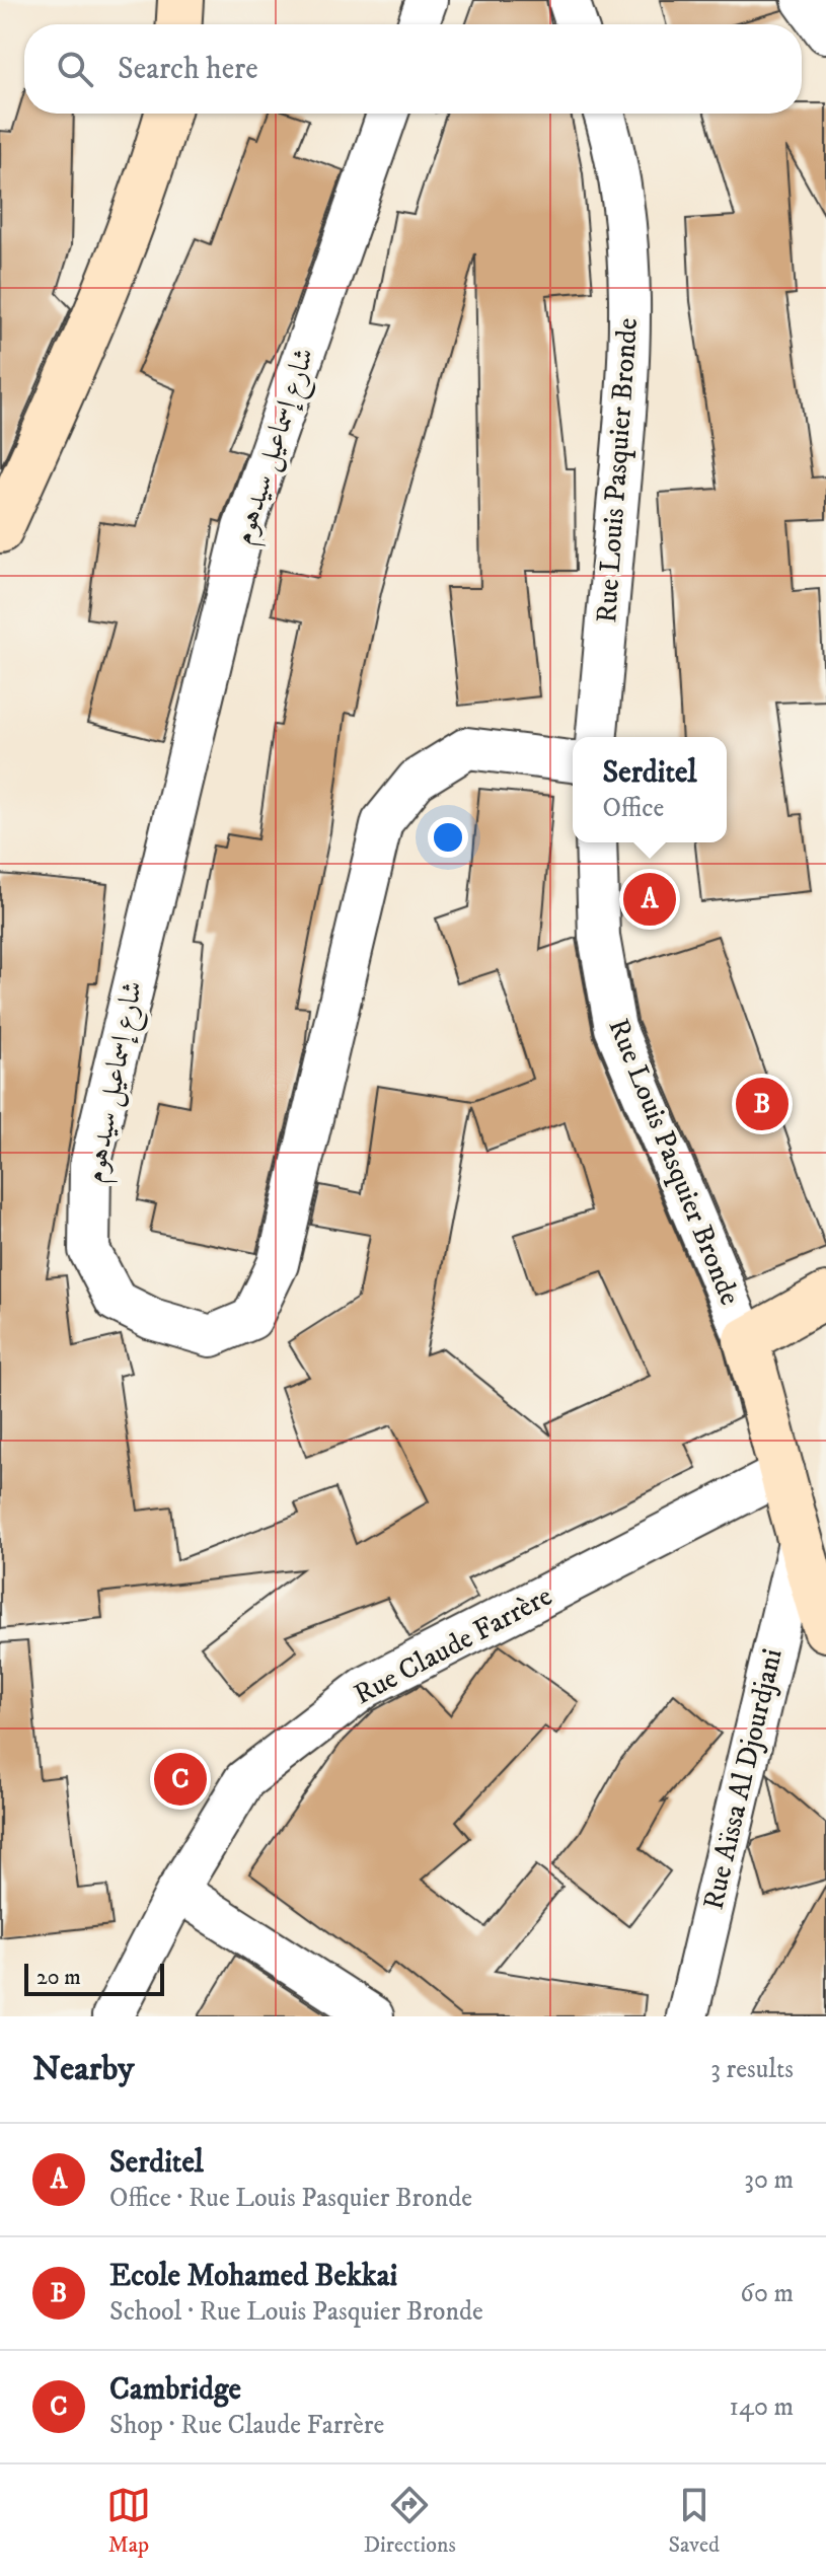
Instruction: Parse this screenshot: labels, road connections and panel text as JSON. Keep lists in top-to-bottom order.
{
  "streets": {
    "street": [
      "شارع إسماعيل سيدهوم",
      "Rue Louis Pasquier Bronde",
      "Rue Claude Farrère",
      "Rue Aïssa Al Djourdjani"
    ]
  },
  "scale_bar": "20 m",
  "page": {
    "search": "Search here",
    "popup": ["Serditel", "Office"],
    "pins": ["A", "B", "C"],
    "scale": "20 m",
    "heading": ["Nearby", "3 results"],
    "list": [
      {
        "mark": "A",
        "name": "Serditel",
        "note": "Office · Rue Louis Pasquier Bronde",
        "value": "30 m"
      },
      {
        "mark": "B",
        "name": "Ecole Mohamed Bekkai",
        "note": "School · Rue Louis Pasquier Bronde",
        "value": "60 m"
      },
      {
        "mark": "C",
        "name": "Cambridge",
        "note": "Shop · Rue Claude Farrère",
        "value": "140 m"
      }
    ],
    "nav": ["Map", "Directions", "Saved"]
  }
}
